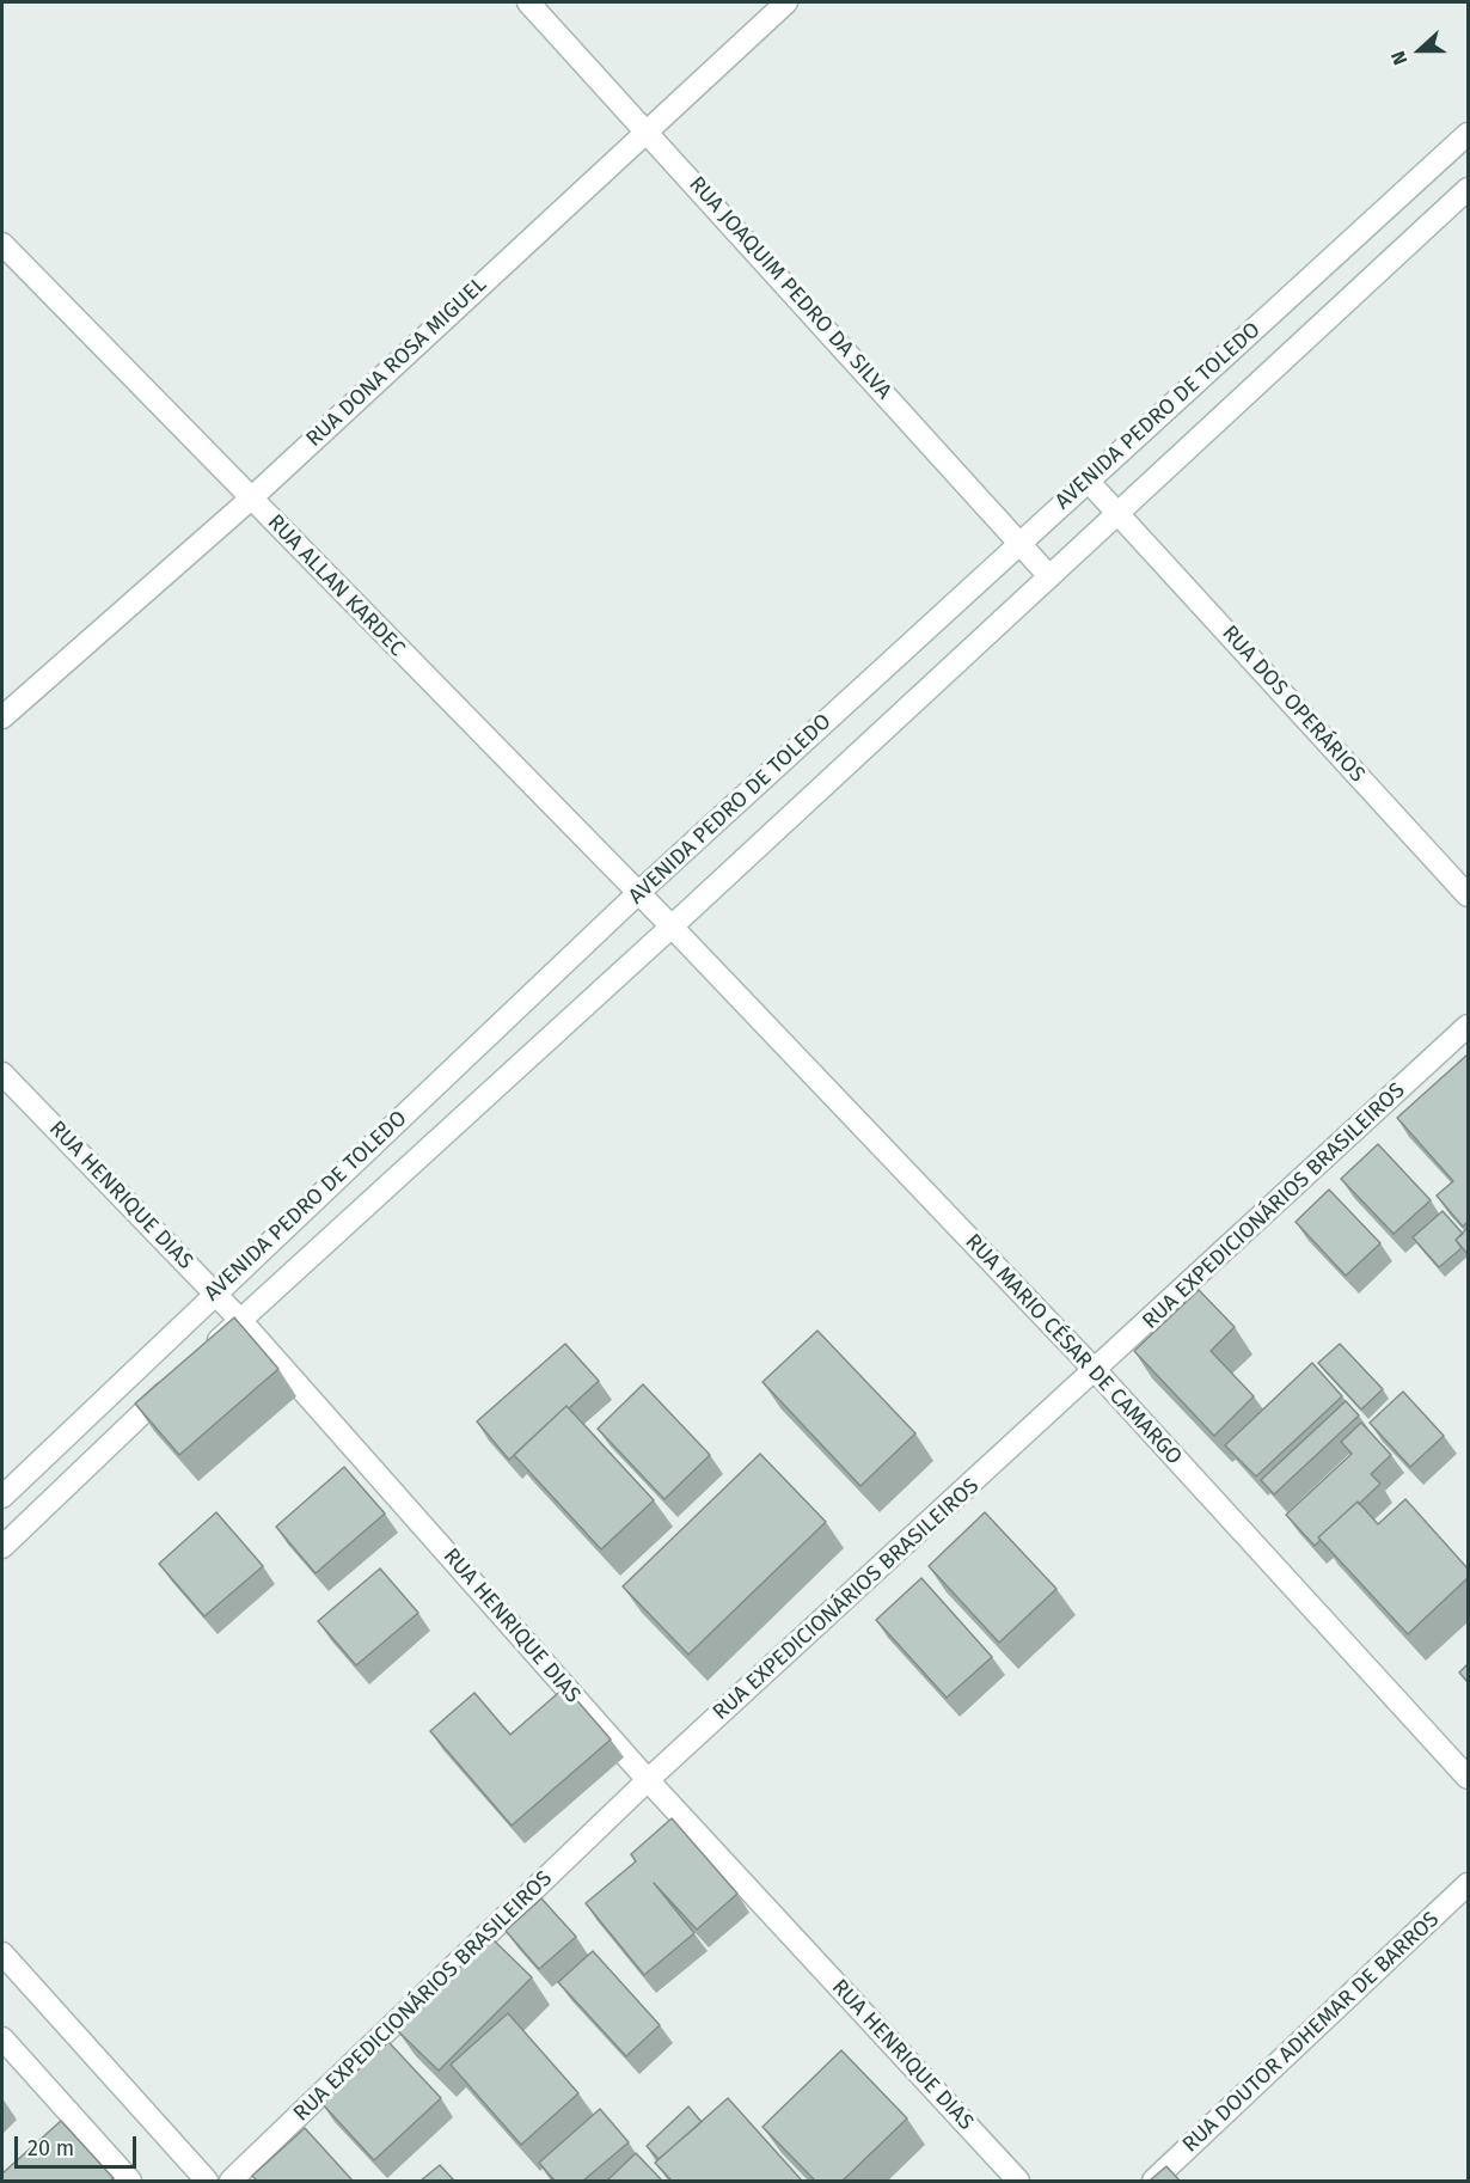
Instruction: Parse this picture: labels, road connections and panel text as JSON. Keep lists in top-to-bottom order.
{
  "streets": {
    "street": [
      "RUA JOAQUIM PEDRO DA SILVA",
      "RUA DONA ROSA MIGUEL",
      "AVENIDA PEDRO DE TOLEDO",
      "RUA ALLAN KARDEC",
      "RUA DOS OPERÁRIOS",
      "RUA HENRIQUE DIAS",
      "RUA EXPEDICIONÁRIOS BRASILEIROS",
      "RUA MARIO CÉSAR DE CAMARGO",
      "RUA DOUTOR ADHEMAR DE BARROS"
    ]
  },
  "crossings": [
    ["RUA JOAQUIM PEDRO DA SILVA", "RUA DONA ROSA MIGUEL"],
    ["RUA JOAQUIM PEDRO DA SILVA", "AVENIDA PEDRO DE TOLEDO"],
    ["RUA DONA ROSA MIGUEL", "RUA ALLAN KARDEC"],
    ["AVENIDA PEDRO DE TOLEDO", "RUA ALLAN KARDEC"],
    ["AVENIDA PEDRO DE TOLEDO", "RUA DOS OPERÁRIOS"],
    ["AVENIDA PEDRO DE TOLEDO", "RUA HENRIQUE DIAS"],
    ["AVENIDA PEDRO DE TOLEDO", "RUA MARIO CÉSAR DE CAMARGO"],
    ["RUA ALLAN KARDEC", "RUA MARIO CÉSAR DE CAMARGO"],
    ["RUA HENRIQUE DIAS", "RUA EXPEDICIONÁRIOS BRASILEIROS"],
    ["RUA EXPEDICIONÁRIOS BRASILEIROS", "RUA MARIO CÉSAR DE CAMARGO"]
  ],
  "scale_bar": "20 m",
  "north": "left"
}
